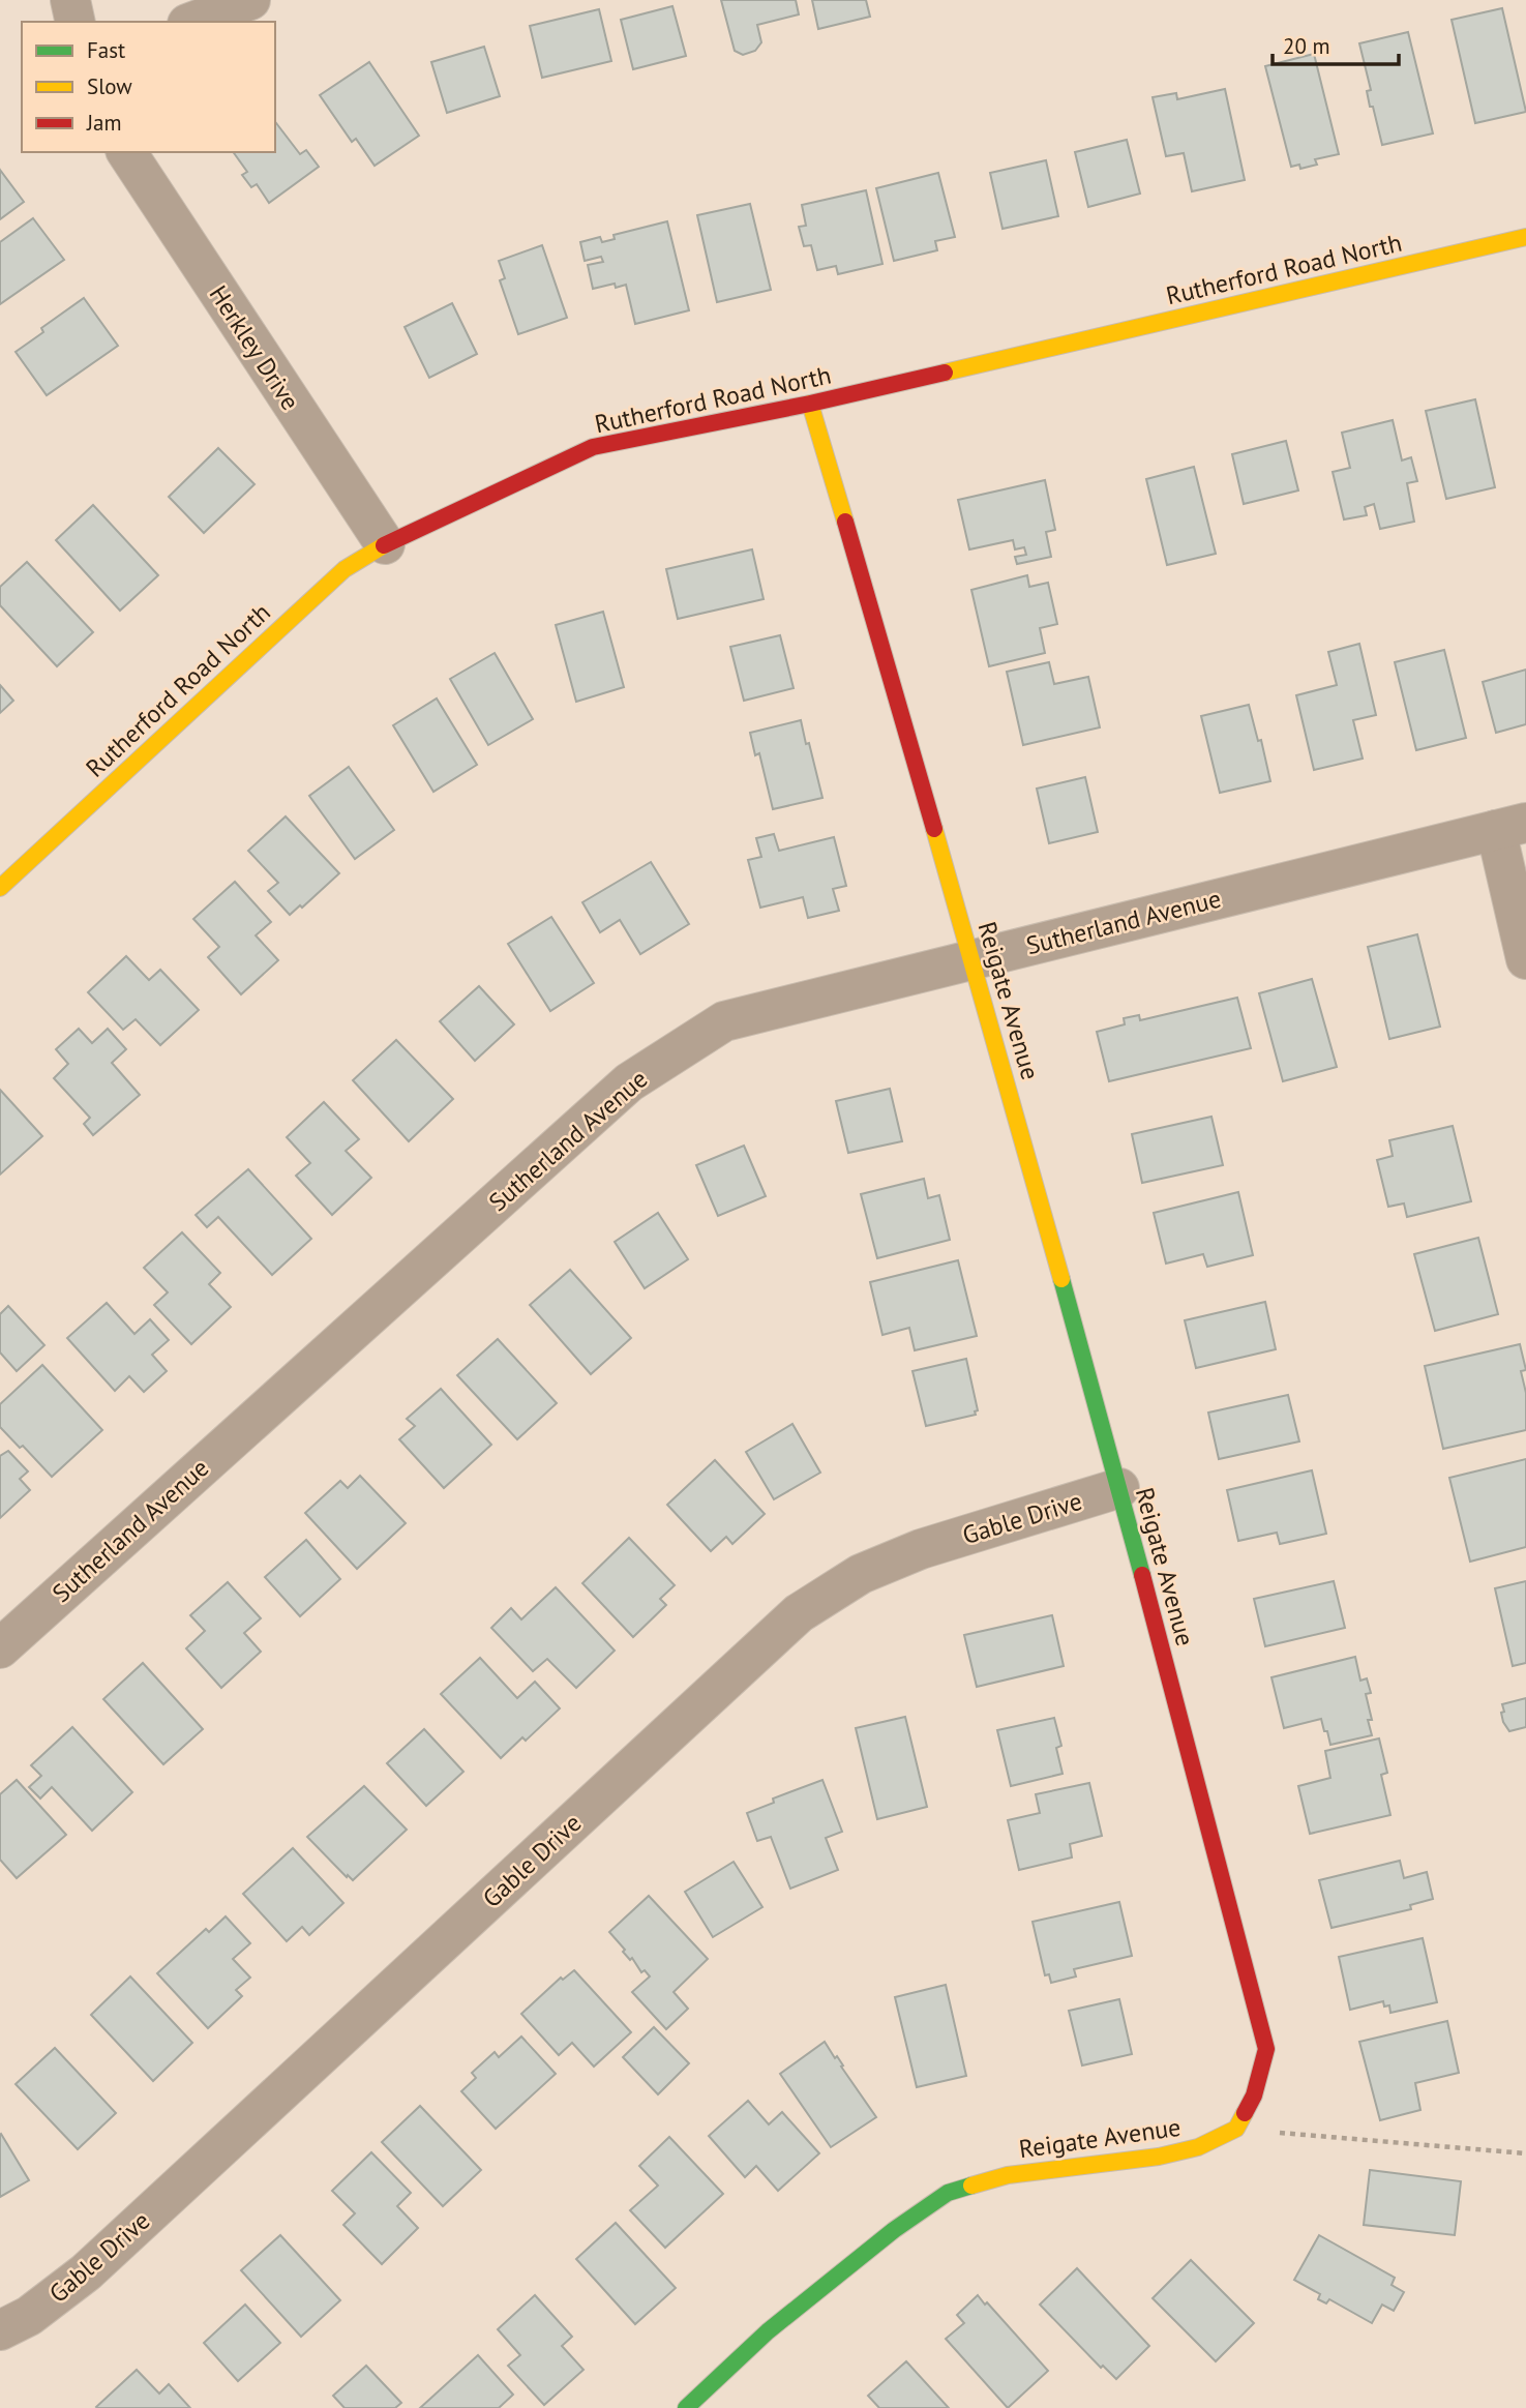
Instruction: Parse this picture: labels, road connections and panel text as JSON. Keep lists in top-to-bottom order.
{
  "streets": {
    "street": [
      "Rutherford Road North",
      "Herkley Drive",
      "Sutherland Avenue",
      "Reigate Avenue",
      "Gable Drive"
    ]
  },
  "crossings": [
    ["Rutherford Road North", "Herkley Drive"],
    ["Rutherford Road North", "Reigate Avenue"],
    ["Sutherland Avenue", "Reigate Avenue"],
    ["Reigate Avenue", "Gable Drive"]
  ],
  "legend": ["Fast", "Slow", "Jam"],
  "scale_bar": "20 m"
}
